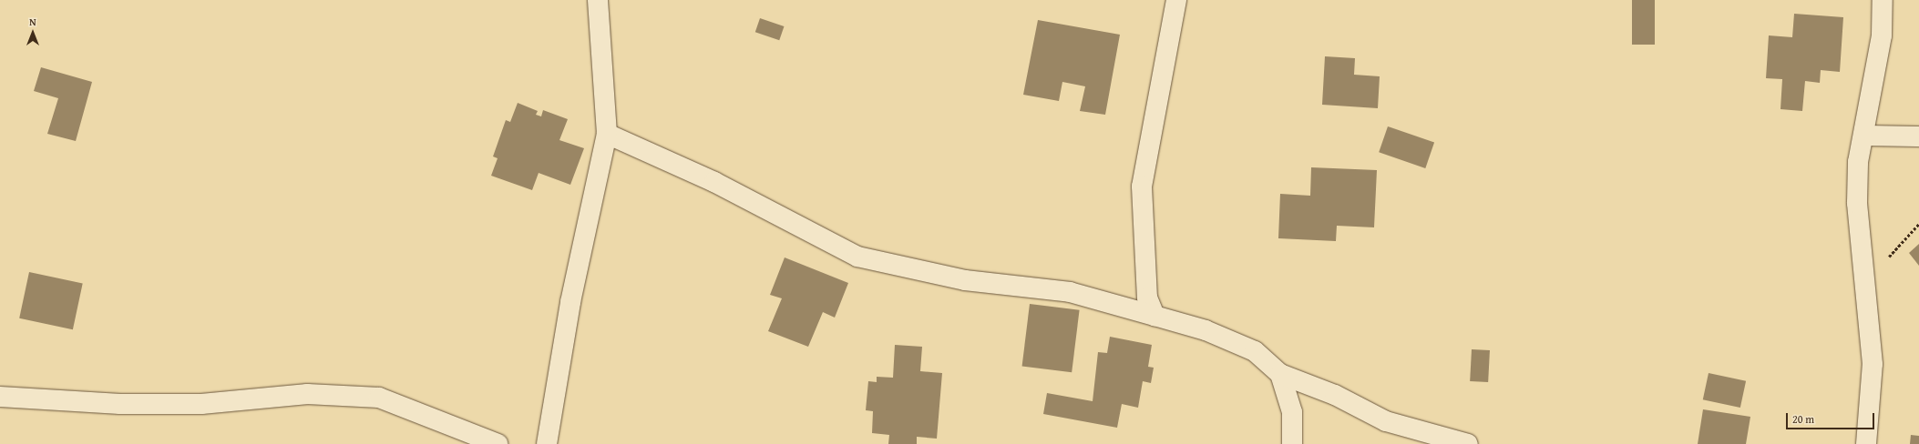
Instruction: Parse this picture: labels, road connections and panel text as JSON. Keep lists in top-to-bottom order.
{
  "scale_bar": "20 m",
  "north": "top"
}
